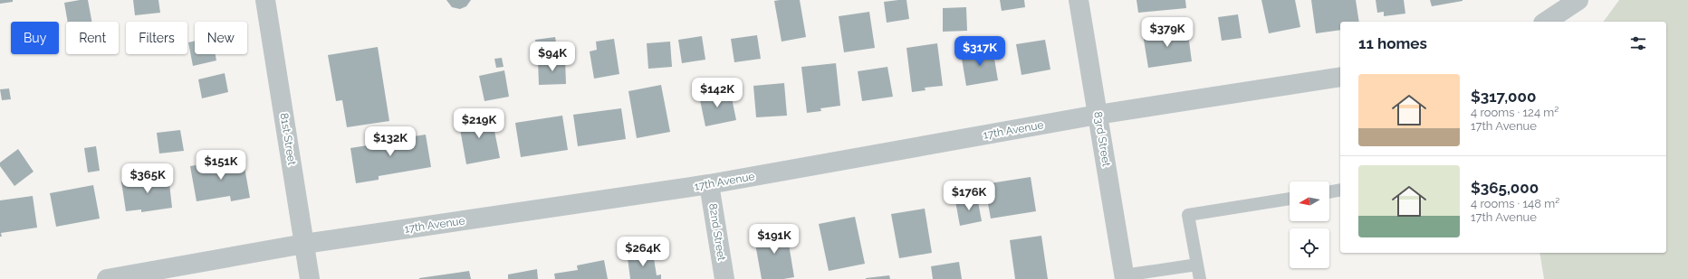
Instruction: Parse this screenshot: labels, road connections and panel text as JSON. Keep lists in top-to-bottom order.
{
  "streets": {
    "street": [
      "17th Avenue",
      "81st Street",
      "83rd Street",
      "82nd Street"
    ]
  },
  "crossings": [
    ["17th Avenue", "81st Street"],
    ["17th Avenue", "83rd Street"],
    ["17th Avenue", "82nd Street"]
  ],
  "north": "left",
  "page": {
    "price": [
      "$379K",
      "$317K",
      "$94K",
      "$142K",
      "$219K",
      "$132K",
      "$151K",
      "$365K",
      "$176K",
      "$191K",
      "$264K"
    ],
    "chip": [
      "Buy",
      "Rent",
      "Filters",
      "New"
    ],
    "heading": "11 homes",
    "list": [
      {
        "name": "$317,000",
        "note": "4 rooms · 124 m² · 17th Avenue"
      },
      {
        "name": "$365,000",
        "note": "4 rooms · 148 m² · 17th Avenue"
      }
    ]
  }
}
